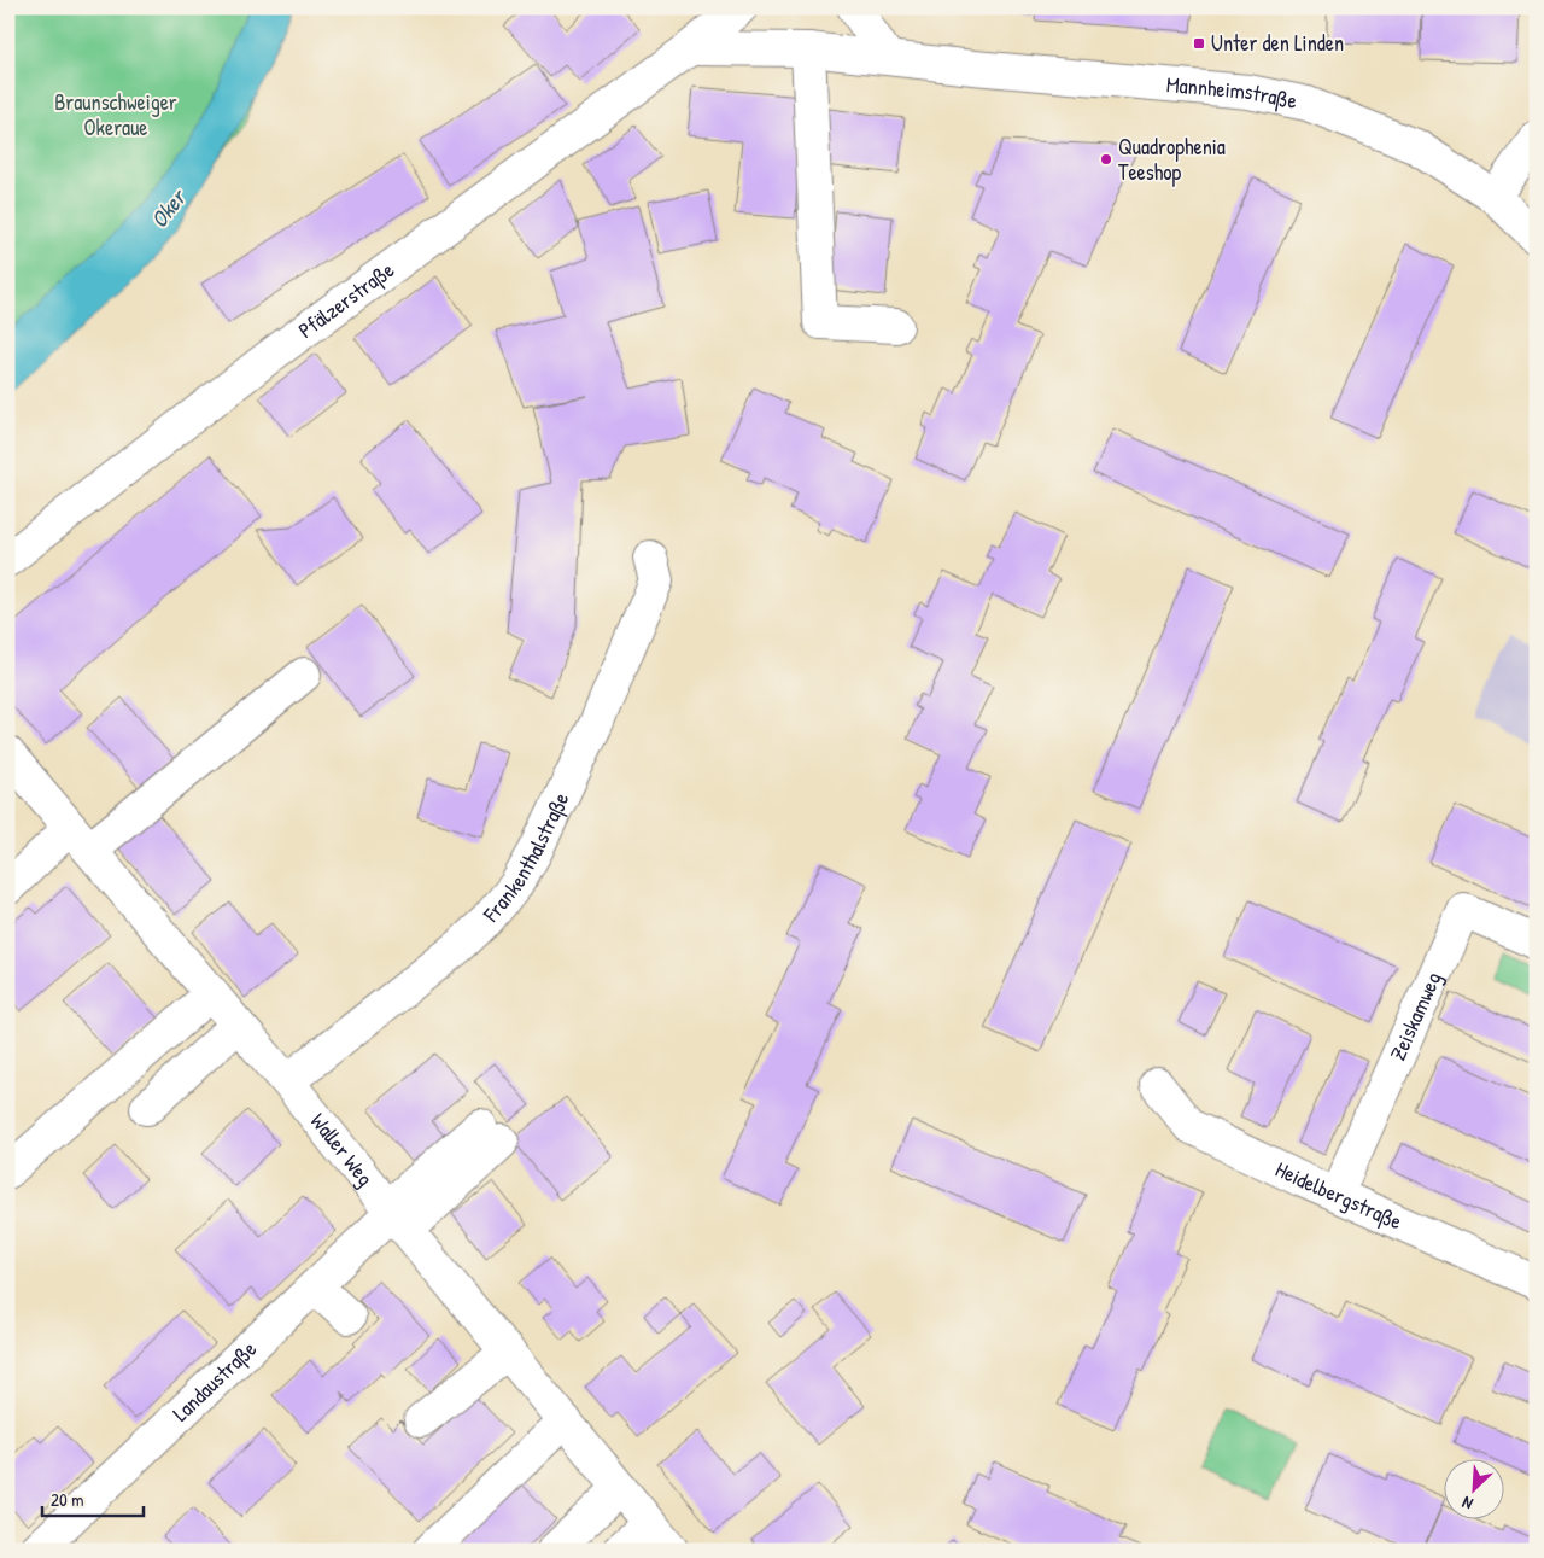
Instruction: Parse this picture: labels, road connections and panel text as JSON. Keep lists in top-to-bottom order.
{
  "streets": {
    "street": [
      "Mannheimstraße",
      "Pfälzerstraße",
      "Frankenthalstraße",
      "Zeiskamweg",
      "Waller Weg",
      "Heidelbergstraße",
      "Landaustraße"
    ]
  },
  "crossings": [
    ["Mannheimstraße", "Pfälzerstraße"],
    ["Frankenthalstraße", "Waller Weg"],
    ["Zeiskamweg", "Heidelbergstraße"],
    ["Waller Weg", "Landaustraße"]
  ],
  "water": ["Oker"],
  "parks": ["Braunschweiger Okeraue"],
  "places": {
    "transit": ["Unter den Linden"],
    "other": ["Quadrophenia Teeshop"]
  },
  "scale_bar": "20 m",
  "north": "bottom left"
}
